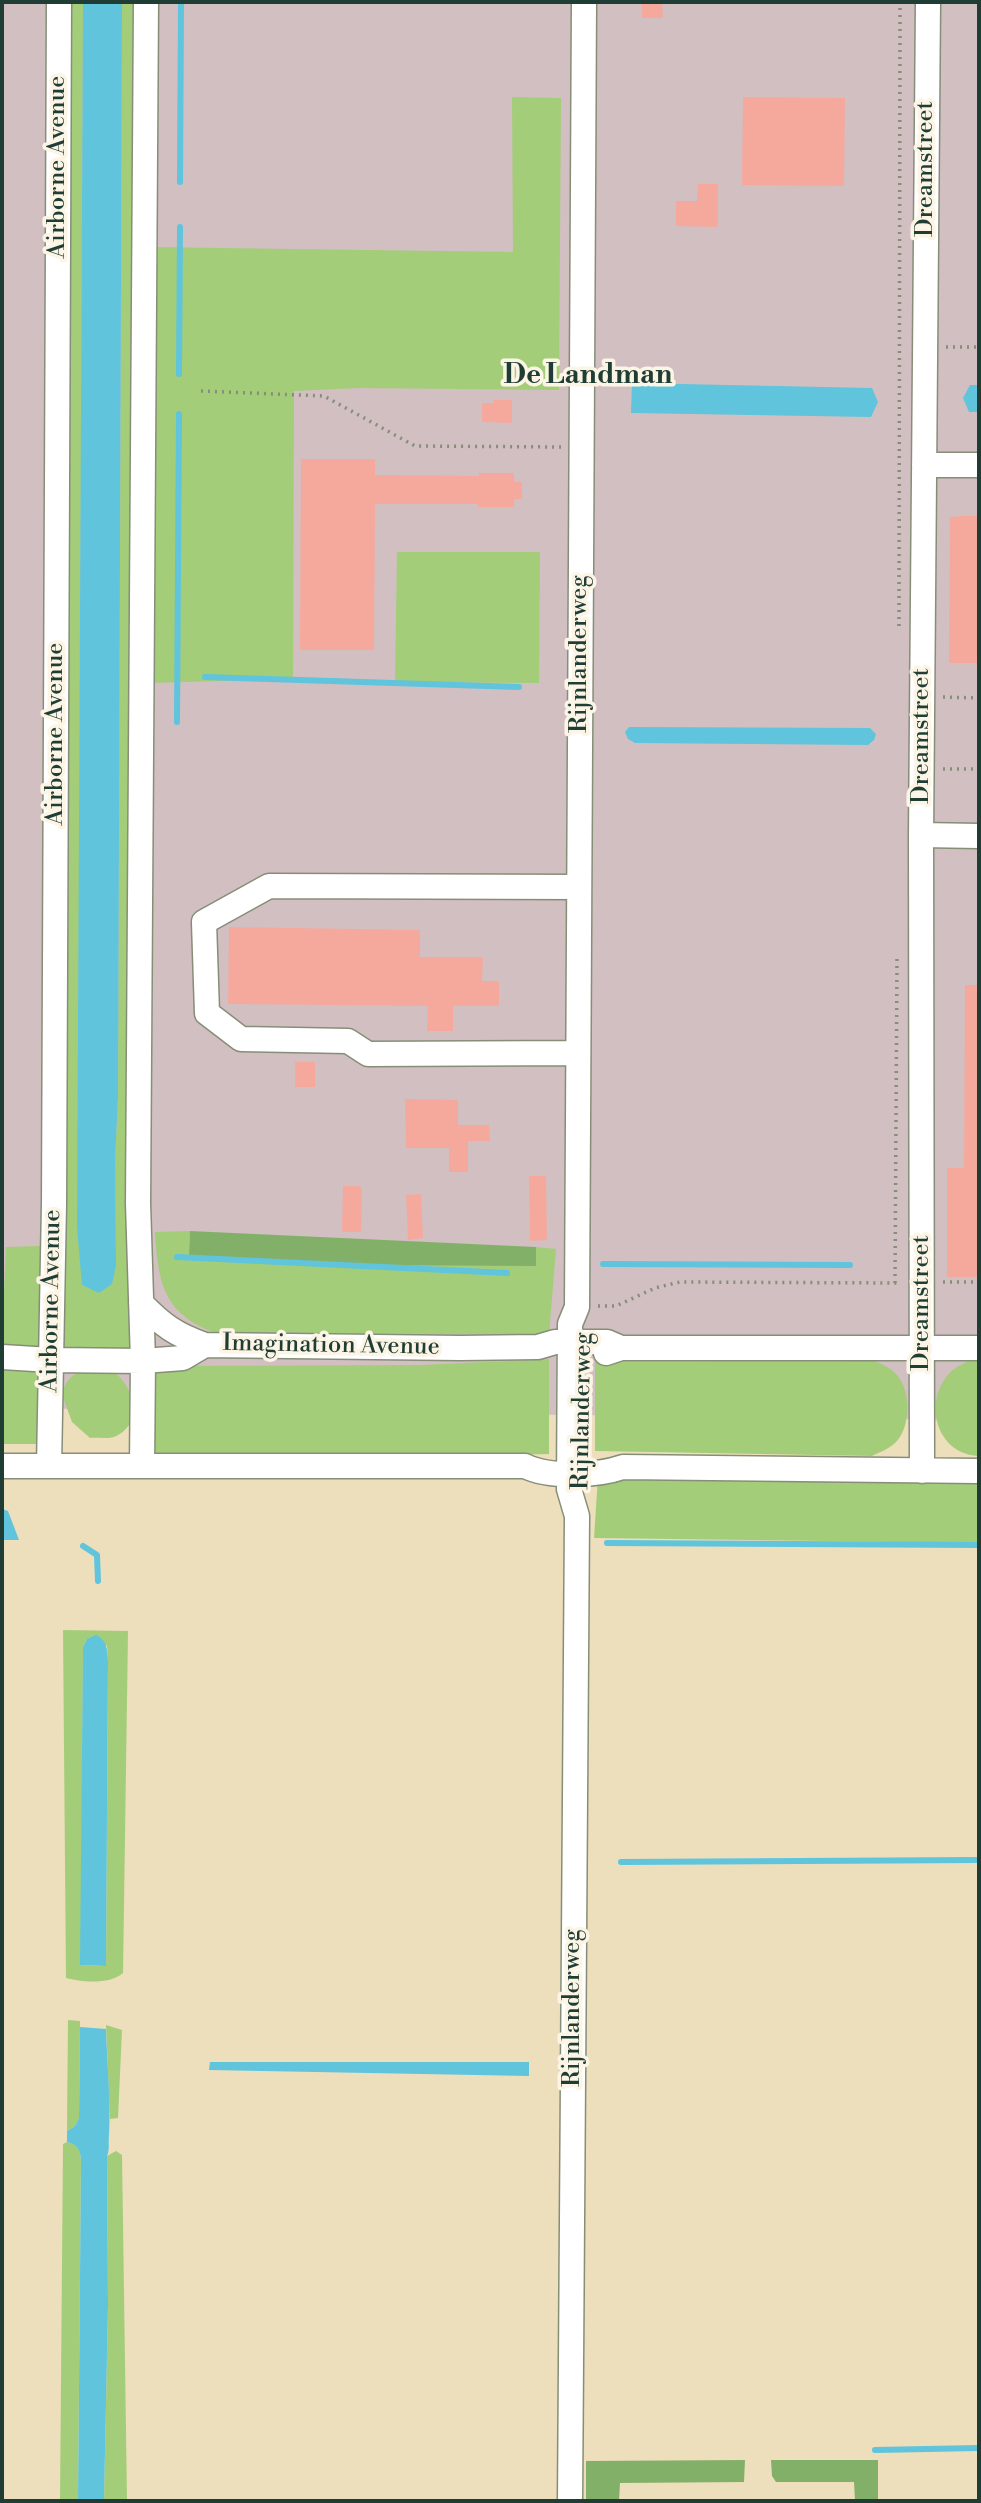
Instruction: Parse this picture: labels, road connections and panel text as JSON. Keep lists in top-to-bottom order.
{
  "streets": {
    "street": [
      "Airborne Avenue",
      "Dreamstreet",
      "Rijnlanderweg",
      "Imagination Avenue"
    ]
  },
  "crossings": [
    ["Airborne Avenue", "Imagination Avenue"],
    ["Dreamstreet", "Imagination Avenue"],
    ["Rijnlanderweg", "Imagination Avenue"]
  ],
  "districts": ["De Landman"]
}
